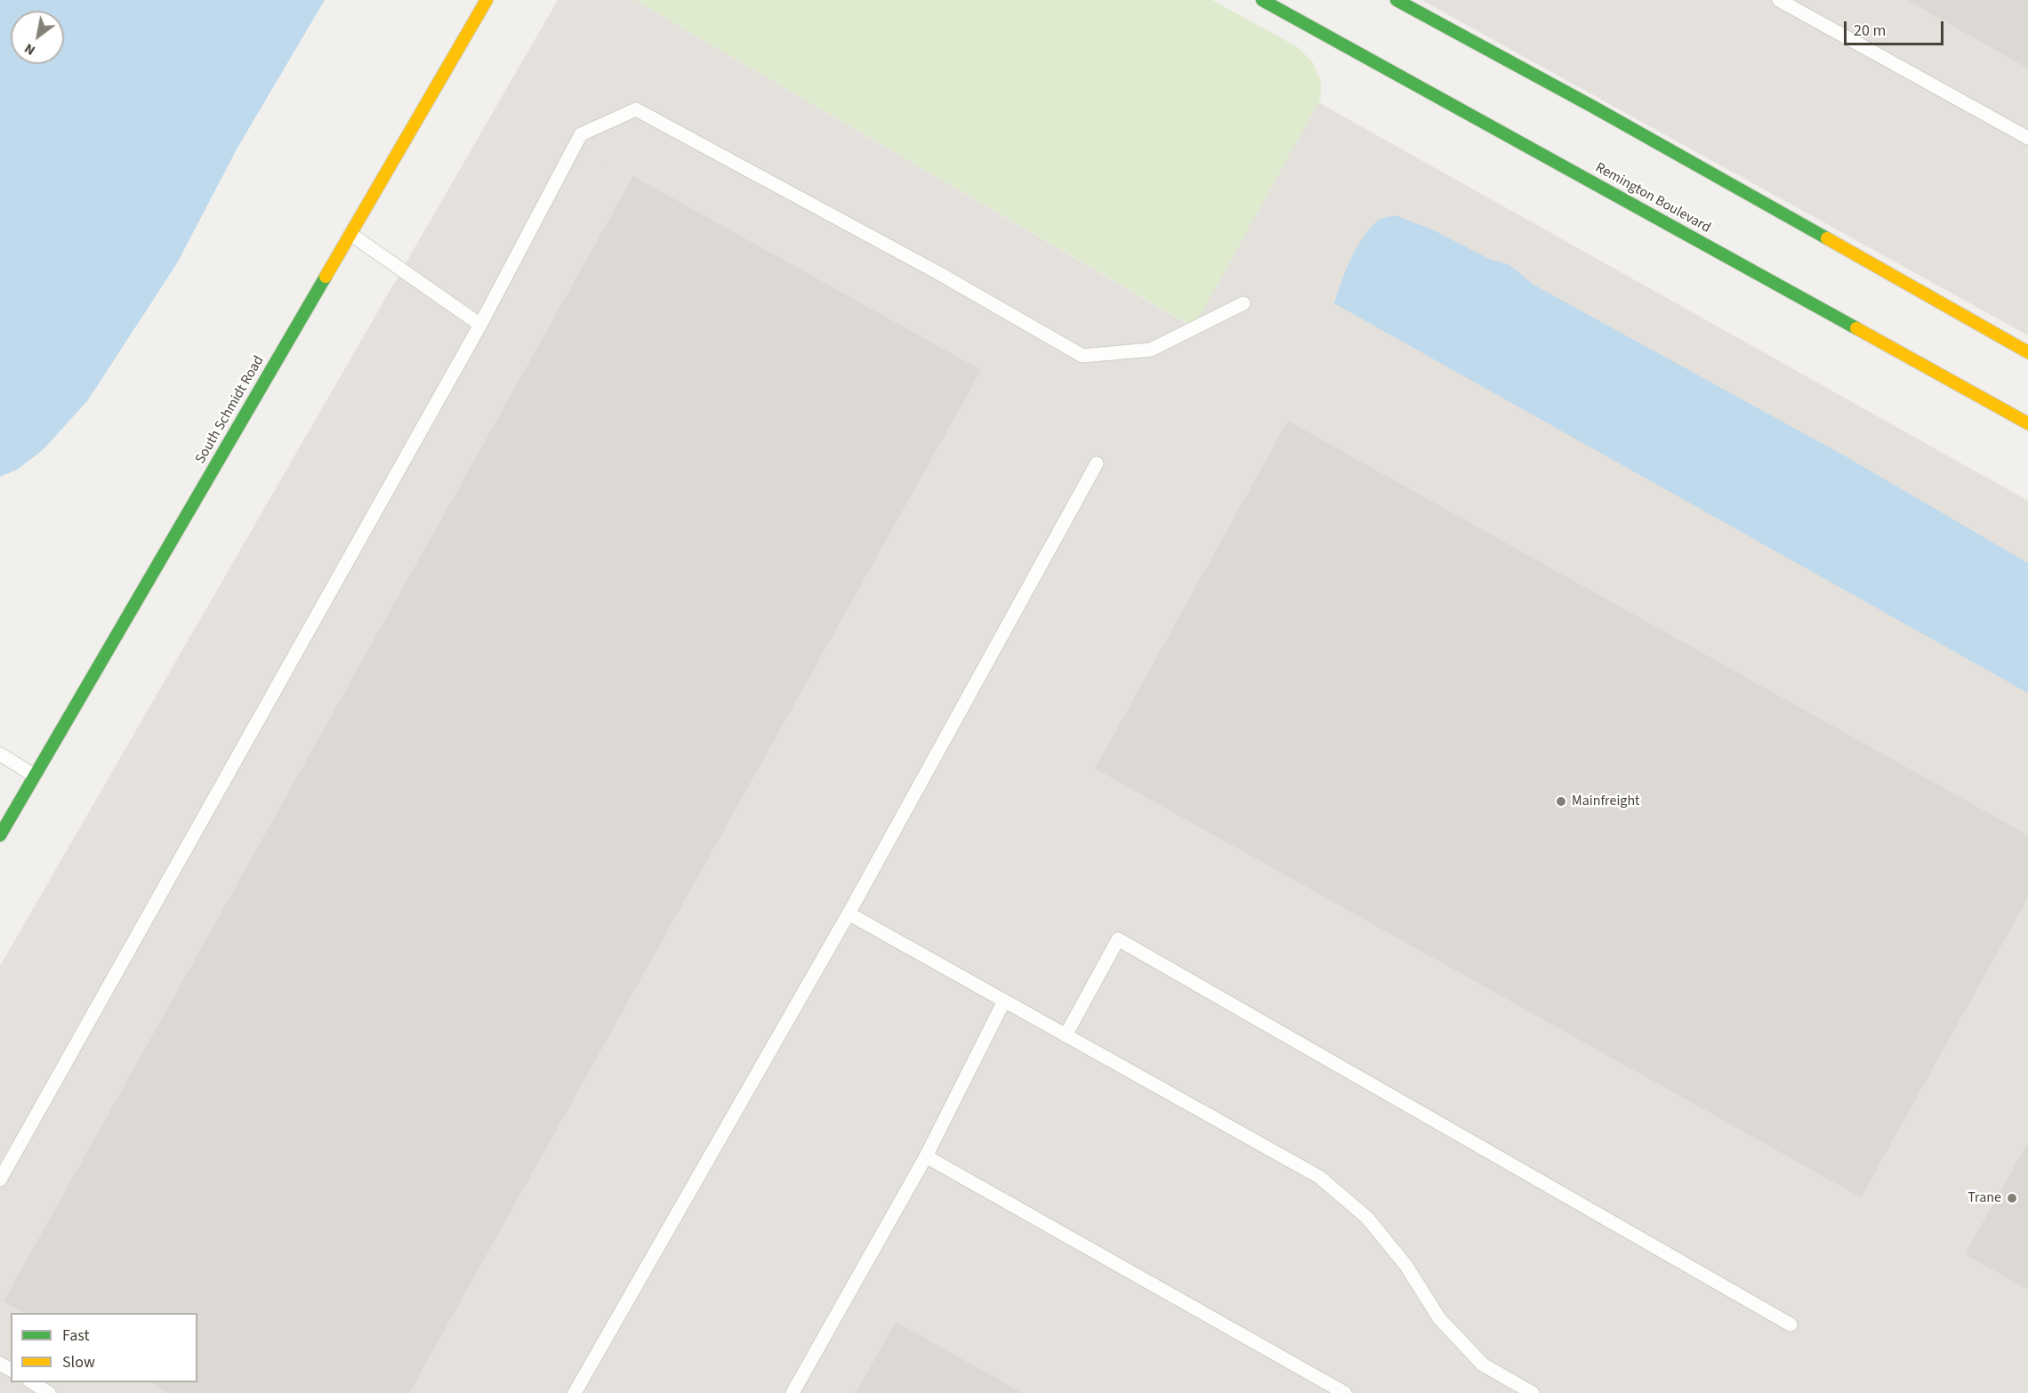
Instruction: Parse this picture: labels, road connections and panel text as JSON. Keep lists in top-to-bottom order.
{
  "streets": {
    "street": ["Remington Boulevard", "South Schmidt Road"]
  },
  "places": ["Mainfreight", "Trane"],
  "legend": ["Fast", "Slow"],
  "scale_bar": "20 m",
  "north": "bottom left"
}
